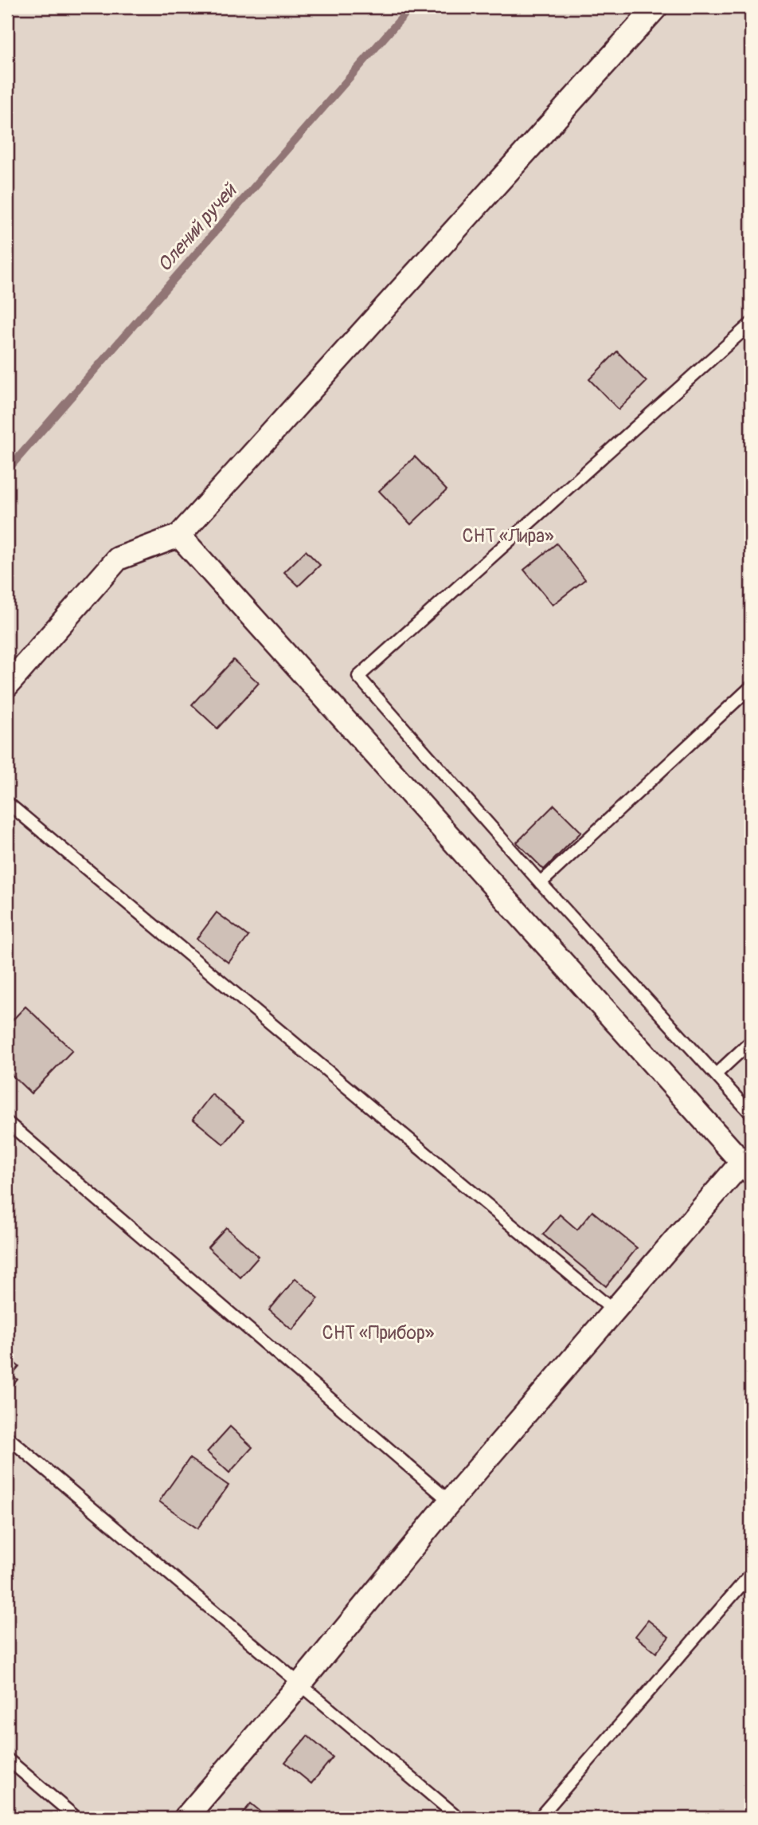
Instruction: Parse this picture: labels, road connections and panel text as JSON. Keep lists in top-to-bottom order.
{
  "water": ["Олений ручей"],
  "parks": ["СНТ «Лира»", "СНТ «Прибор»"]
}
